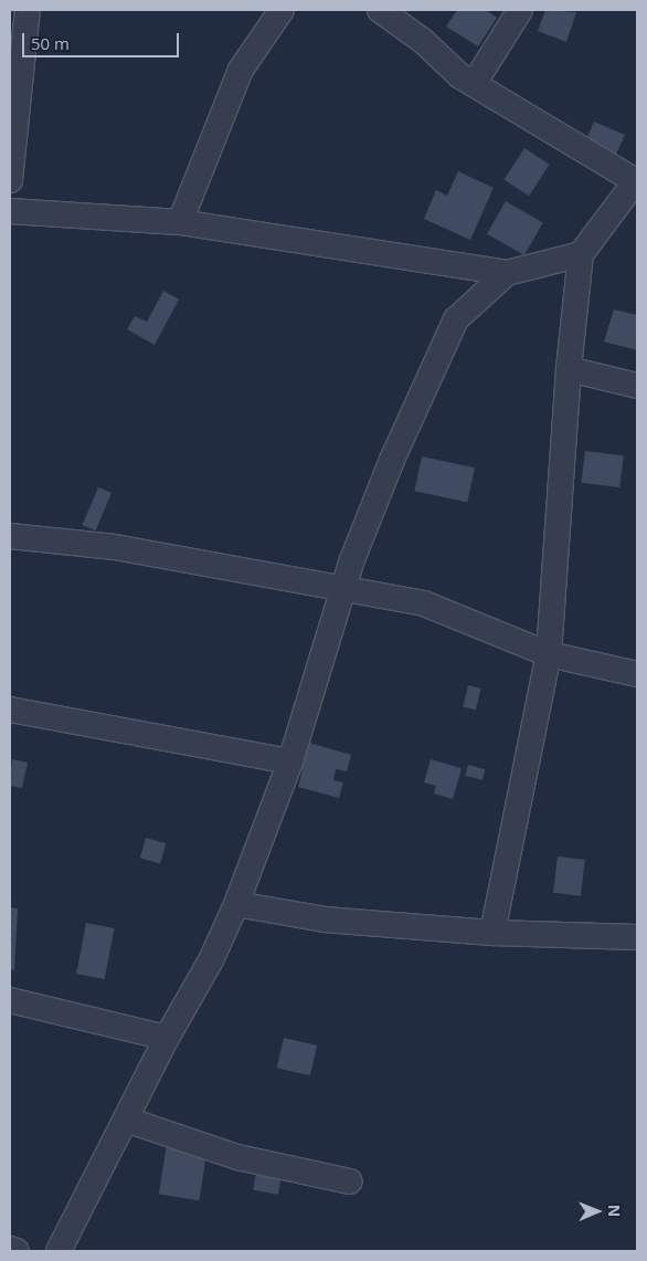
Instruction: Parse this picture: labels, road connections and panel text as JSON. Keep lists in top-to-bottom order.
{
  "scale_bar": "50 m",
  "north": "right"
}
